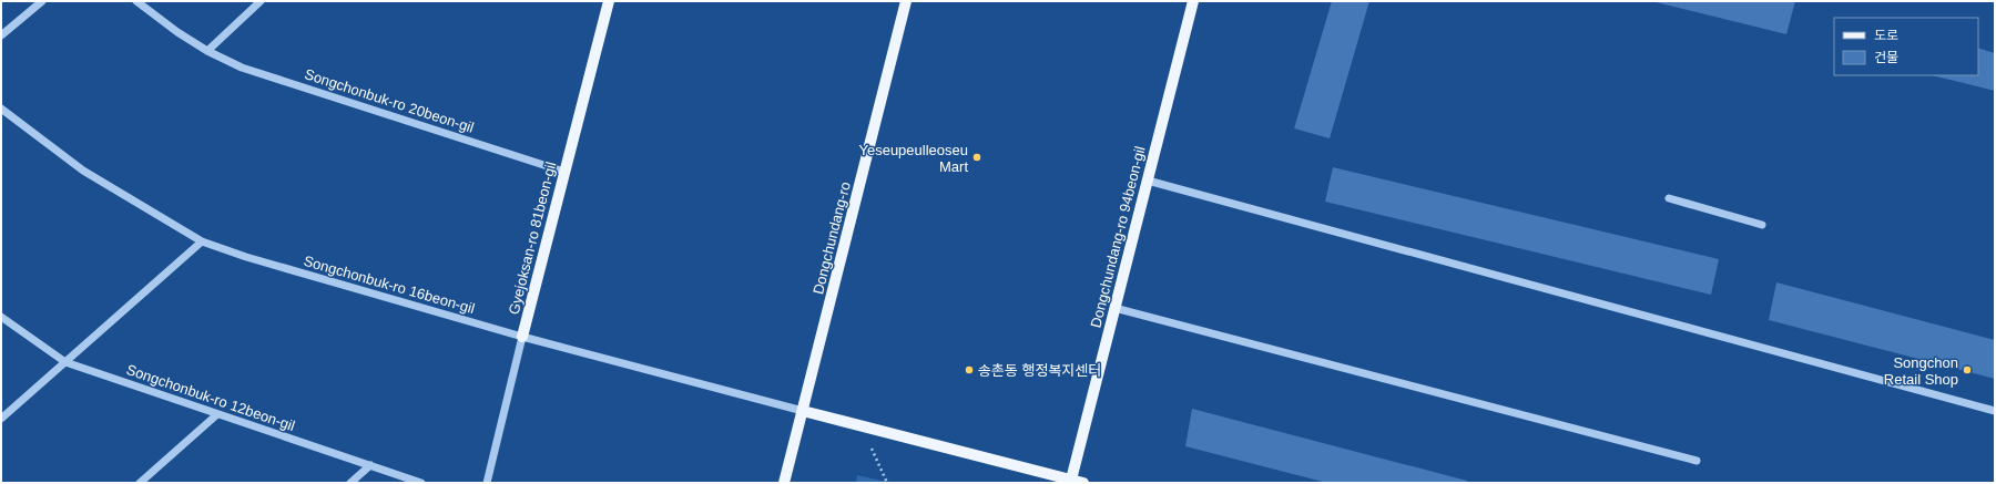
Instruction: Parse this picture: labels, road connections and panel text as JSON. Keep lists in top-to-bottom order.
{
  "streets": {
    "main road": ["Dongchundang-ro 94beon-gil", "Gyejoksan-ro 81beon-gil", "Dongchundang-ro"],
    "street": ["Songchonbuk-ro 20beon-gil", "Songchonbuk-ro 16beon-gil", "Songchonbuk-ro 12beon-gil"]
  },
  "crossings": [
    ["Songchonbuk-ro 20beon-gil", "Gyejoksan-ro 81beon-gil"],
    ["Gyejoksan-ro 81beon-gil", "Songchonbuk-ro 16beon-gil"],
    ["Dongchundang-ro", "Songchonbuk-ro 16beon-gil"]
  ],
  "places": ["Yeseupeulleoseu Mart", "송촌동 행정복지센터", "Songchon Retail Shop"],
  "legend": ["도로", "건물"]
}
